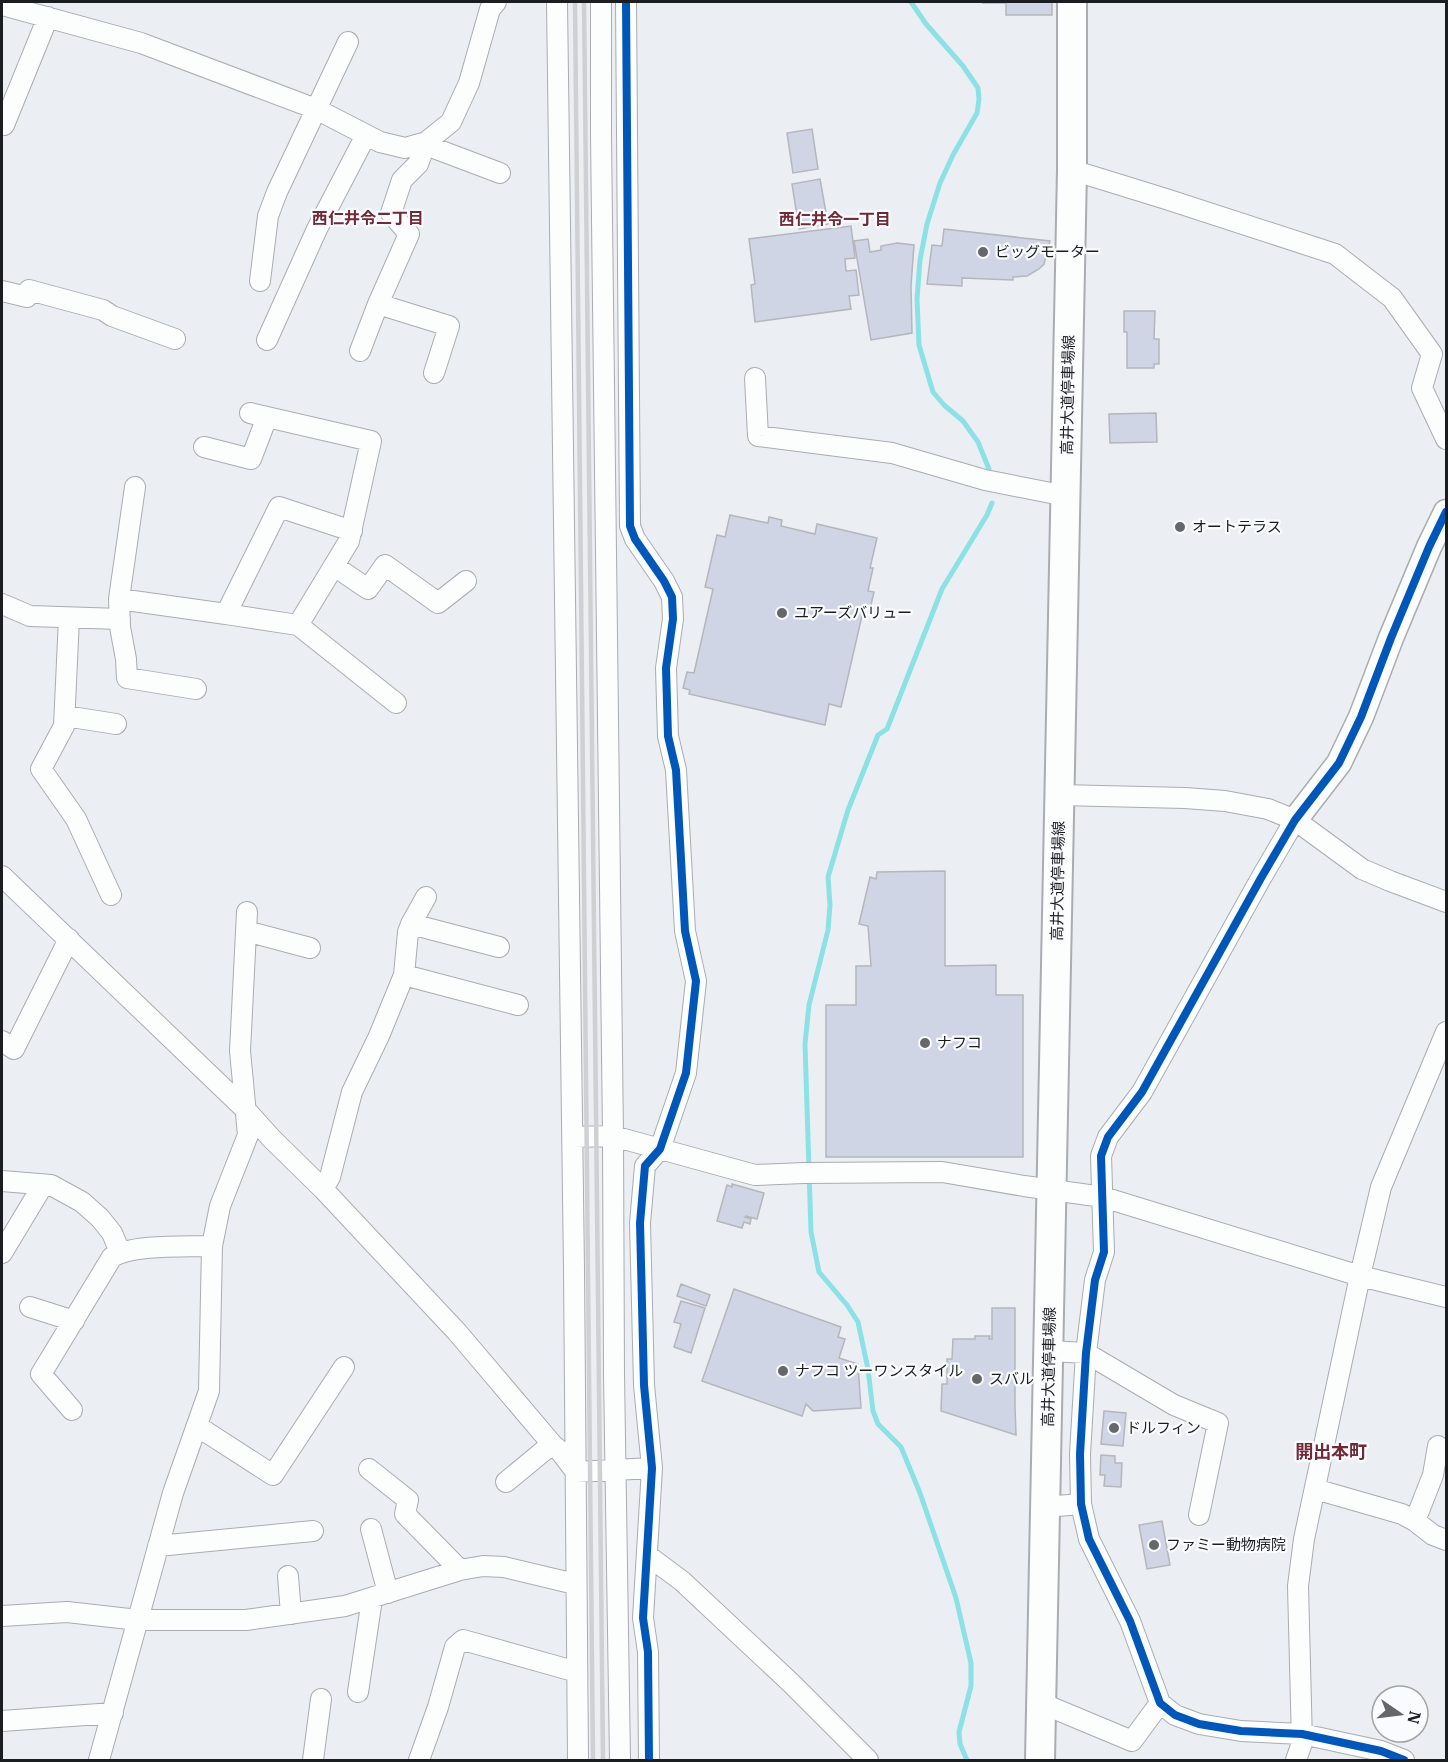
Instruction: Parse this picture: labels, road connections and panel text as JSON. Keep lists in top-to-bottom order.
{
  "streets": {
    "main road": ["高井大道停車場線"]
  },
  "districts": ["西仁井令二丁目", "西仁井令一丁目", "開出本町"],
  "places": [
    "ビッグモーター",
    "オートテラス",
    "ユアーズバリュー",
    "ナフコ",
    "ナフコ ツーワンスタイル",
    "スバル",
    "ドルフィン",
    "ファミー動物病院"
  ],
  "north": "right"
}
